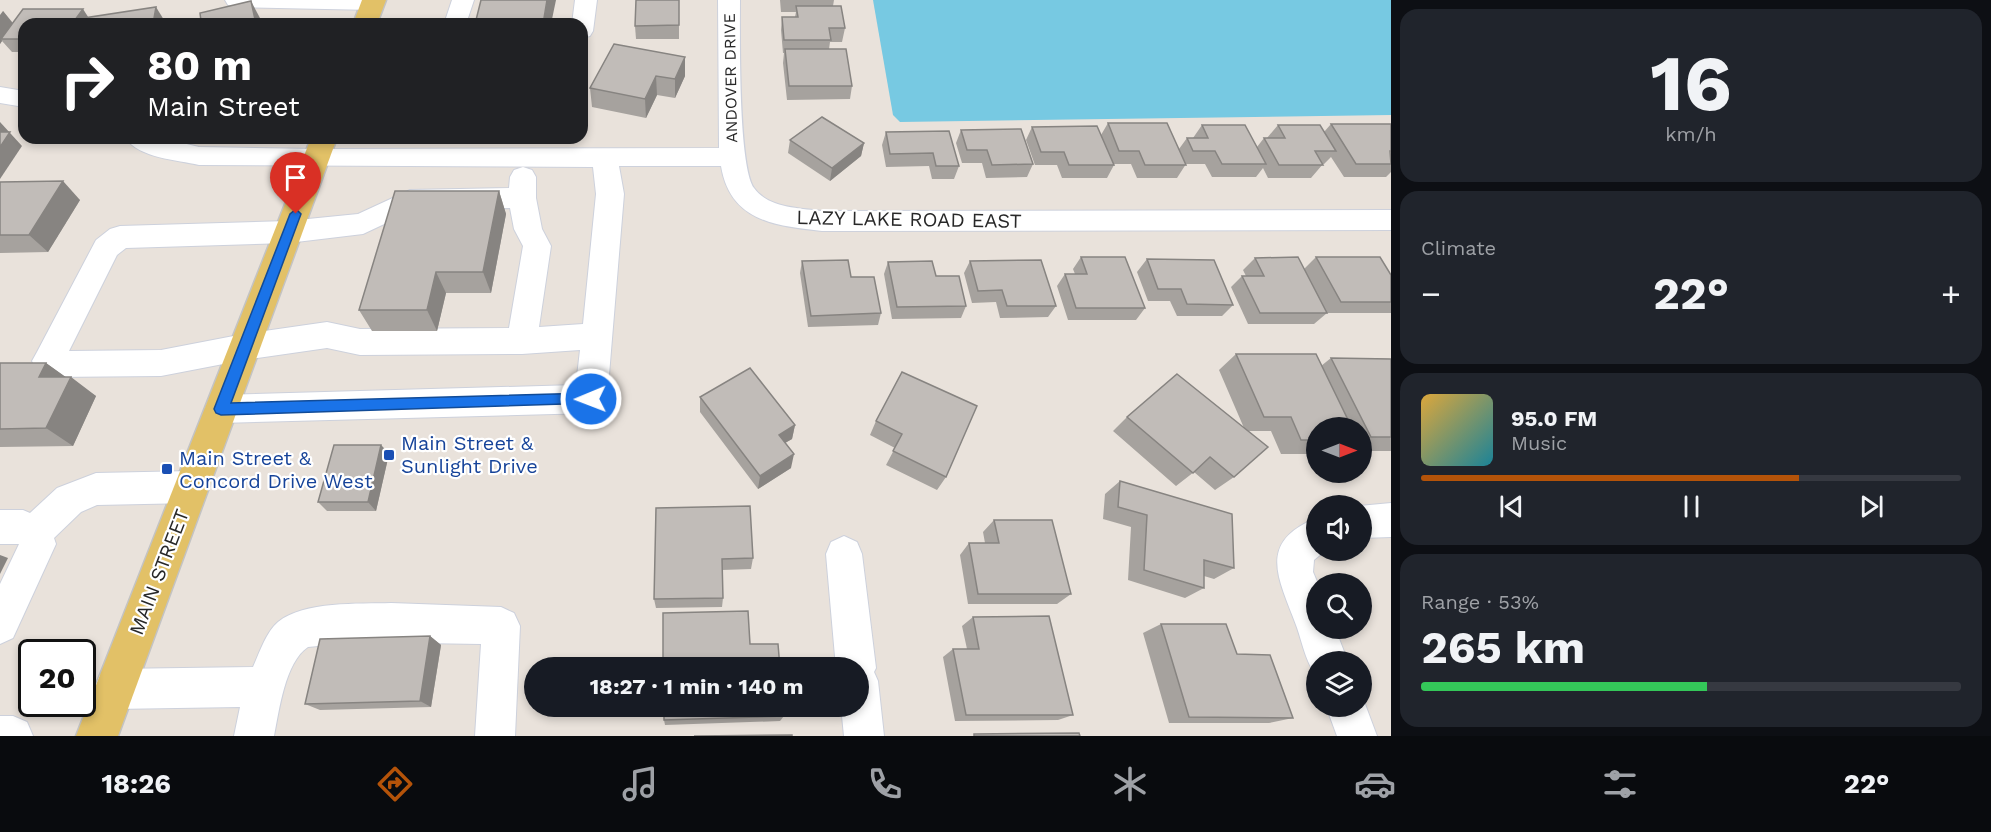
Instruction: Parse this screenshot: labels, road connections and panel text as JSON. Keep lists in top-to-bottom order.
{
  "streets": {
    "main road": ["MAIN STREET"],
    "street": ["ANDOVER DRIVE", "LAZY LAKE ROAD EAST"]
  },
  "crossings": [
    ["ANDOVER DRIVE", "LAZY LAKE ROAD EAST"]
  ],
  "places": {
    "transit": ["Main Street & Sunlight Drive", "Main Street & Concord Drive West"]
  },
  "north": "right",
  "page": {
    "tile": [
      ["16", "km/h"],
      "Climate",
      ["Range · 53%", "265 km"]
    ],
    "turn": ["80 m", "Main Street"],
    "heat": ["−", "22°", "+"],
    "song": ["95.0 FM", "Music"],
    "limit": "20",
    "trip": "18:27 · 1 min · 140 m",
    "tabs": ["18:26", "22°"]
  }
}
